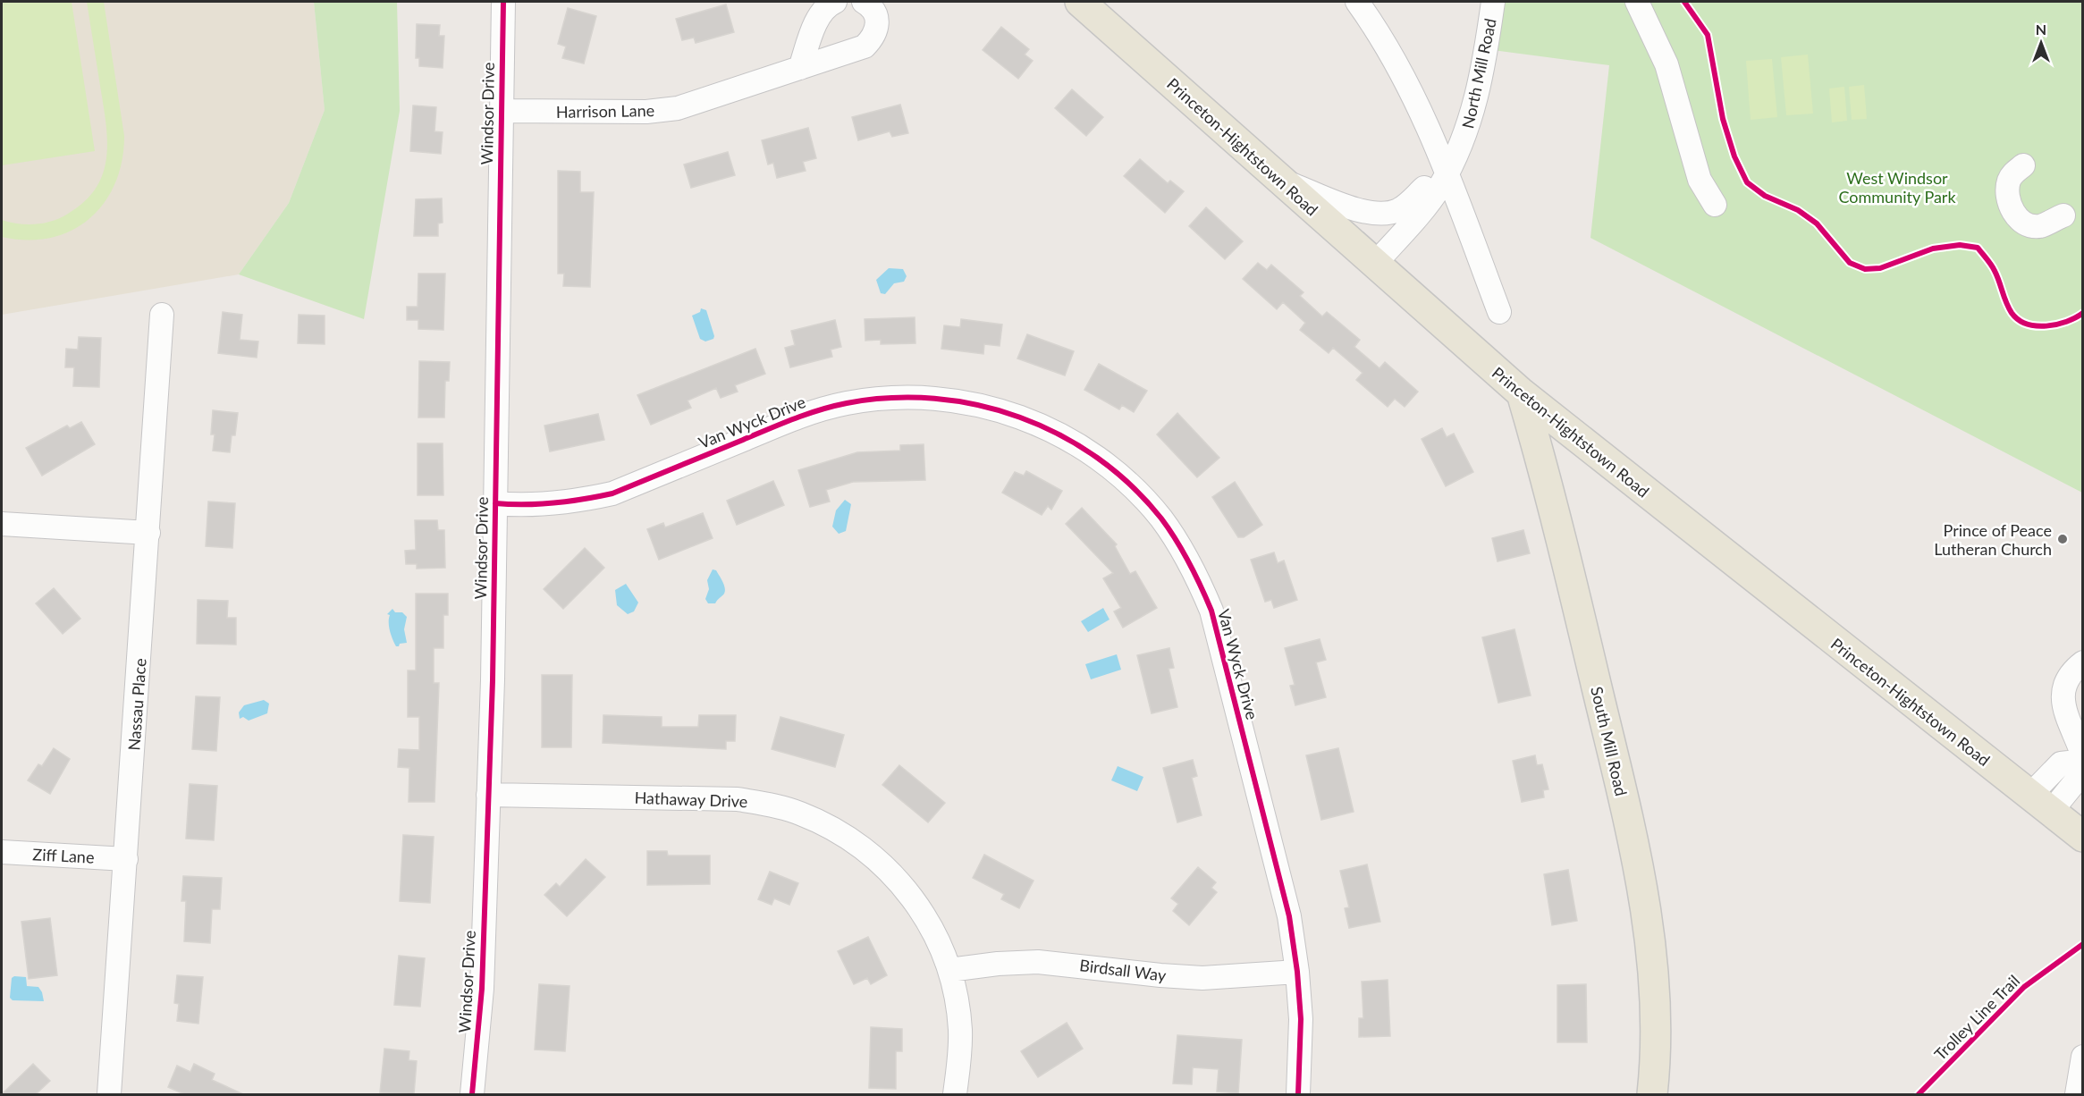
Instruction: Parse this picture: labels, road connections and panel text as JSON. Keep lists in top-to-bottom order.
{
  "streets": {
    "main road": ["Princeton-Hightstown Road", "South Mill Road"],
    "street": [
      "North Mill Road",
      "Harrison Lane",
      "Windsor Drive",
      "Van Wyck Drive",
      "Nassau Place",
      "Hathaway Drive",
      "Ziff Lane",
      "Birdsall Way"
    ],
    "cycle path": ["Trolley Line Trail"]
  },
  "crossings": [
    ["North Mill Road", "Princeton-Hightstown Road"],
    ["Harrison Lane", "Windsor Drive"],
    ["Windsor Drive", "Van Wyck Drive"],
    ["Windsor Drive", "Hathaway Drive"],
    ["Princeton-Hightstown Road", "South Mill Road"],
    ["Van Wyck Drive", "Birdsall Way"],
    ["Nassau Place", "Ziff Lane"],
    ["Hathaway Drive", "Birdsall Way"]
  ],
  "parks": ["West Windsor Community Park"],
  "places": ["Prince of Peace Lutheran Church"],
  "north": "top"
}
